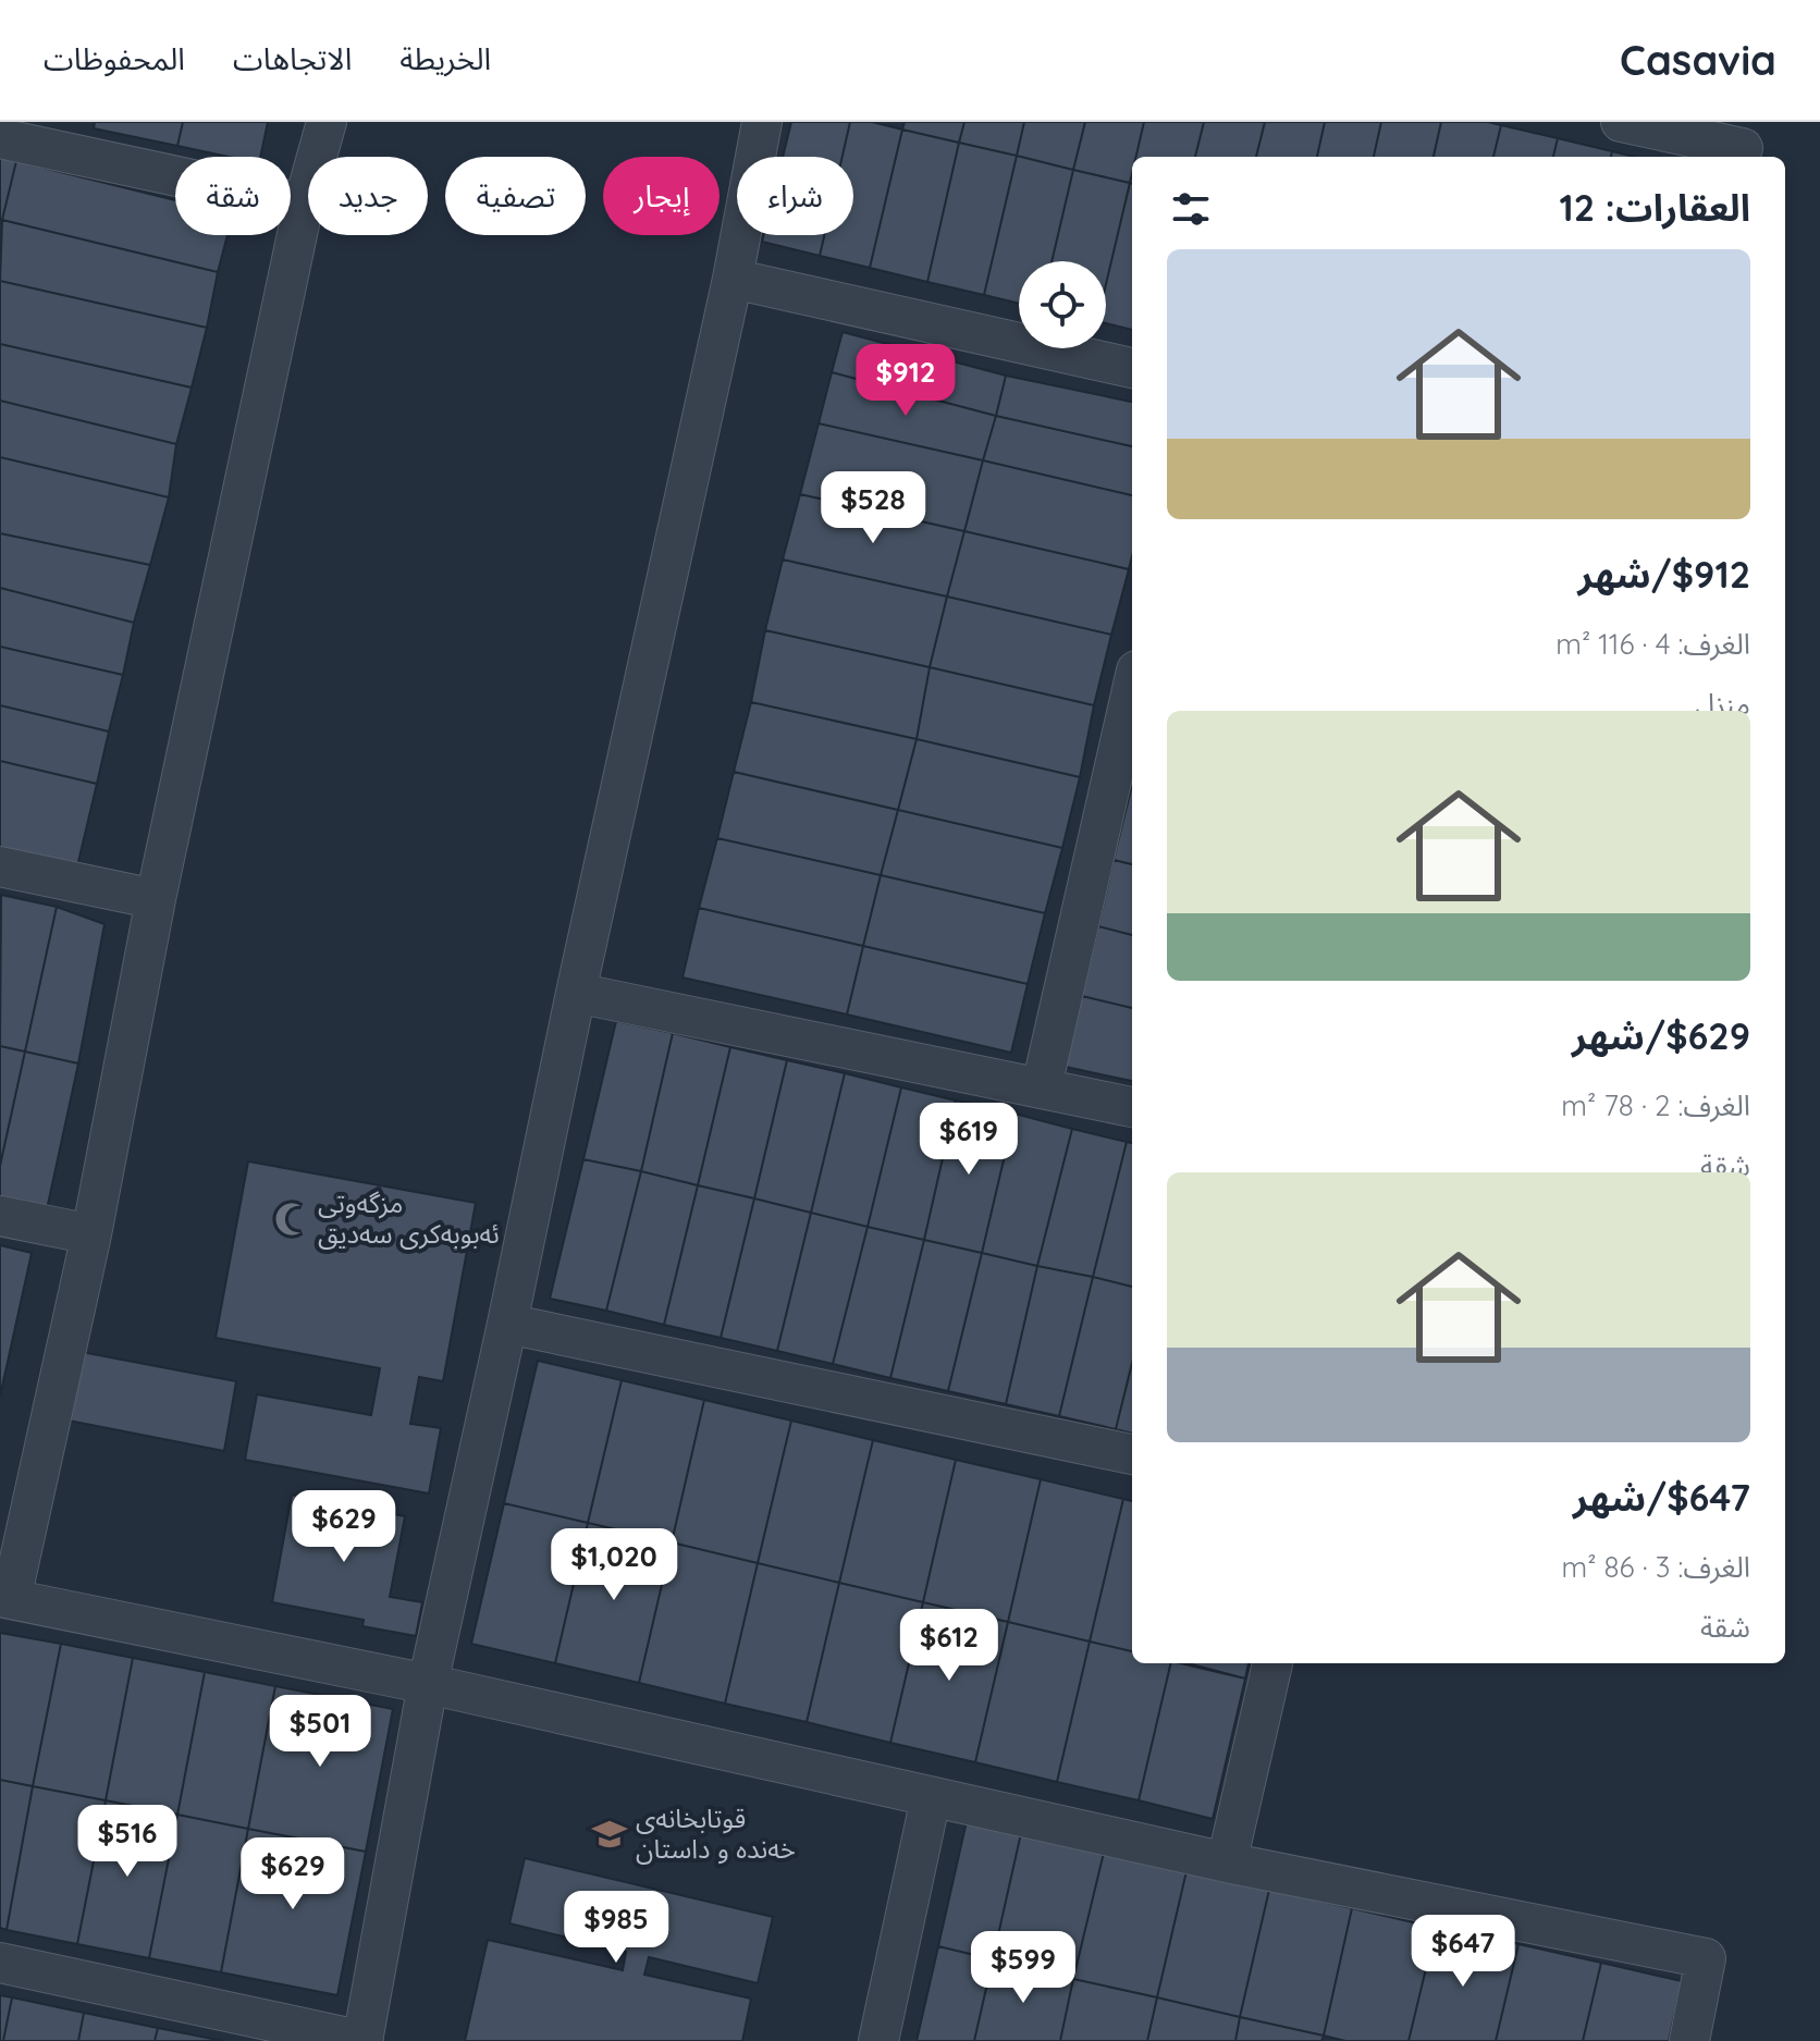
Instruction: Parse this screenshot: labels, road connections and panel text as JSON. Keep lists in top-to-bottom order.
{
  "places": {
    "mosque": ["مزگەوتی ئەبوبەکری سەدیق"],
    "school or university": ["قوتابخانەی خەندە و داستان"]
  },
  "page": {
    "header": "Casavia",
    "nav": ["الخريطة", "الاتجاهات", "المحفوظات"],
    "chip": [
      "شراء",
      "إيجار",
      "تصفية",
      "جديد",
      "شقة"
    ],
    "heading": "العقارات: 12",
    "list": [
      {
        "name": "$912/شهر",
        "note": "الغرف: 4 · 116 m² · منزل"
      },
      {
        "name": "$629/شهر",
        "note": "الغرف: 2 · 78 m² · شقة"
      },
      {
        "name": "$647/شهر",
        "note": "الغرف: 3 · 86 m² · شقة"
      }
    ],
    "price": [
      "$912",
      "$528",
      "$619",
      "$629",
      "$1,020",
      "$612",
      "$501",
      "$516",
      "$629",
      "$985",
      "$647",
      "$599"
    ]
  }
}
